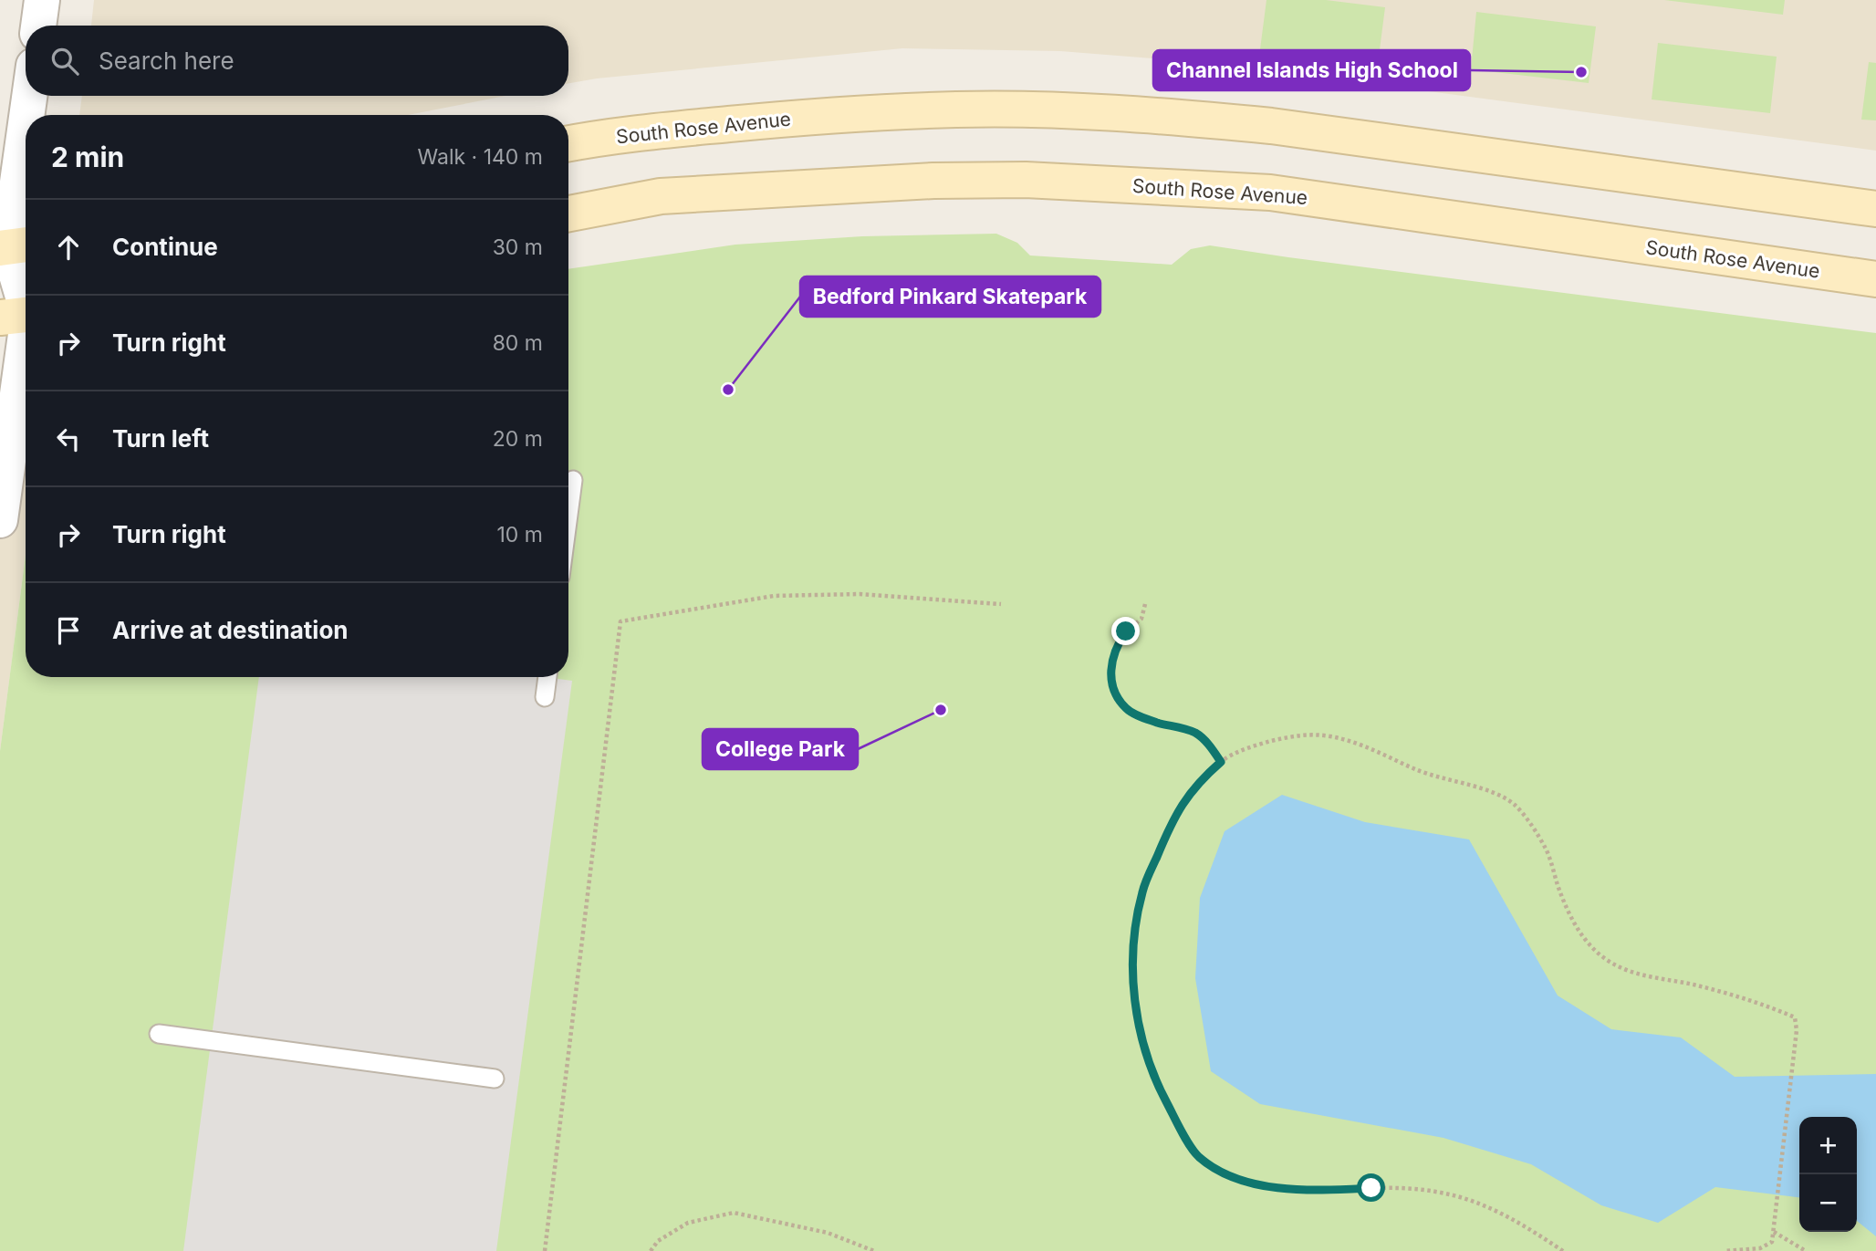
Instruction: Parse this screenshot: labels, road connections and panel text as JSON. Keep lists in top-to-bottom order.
{
  "streets": {
    "main road": ["South Rose Avenue"]
  },
  "places": ["Channel Islands High School", "Bedford Pinkard Skatepark", "College Park"],
  "page": {
    "search": "Search here",
    "heading": ["2 min", "Walk · 140 m"],
    "list": [
      ["Continue", "30 m"],
      ["Turn right", "80 m"],
      ["Turn left", "20 m"],
      ["Turn right", "10 m"],
      "Arrive at destination"
    ],
    "map_buttons": ["+", "−"]
  }
}
